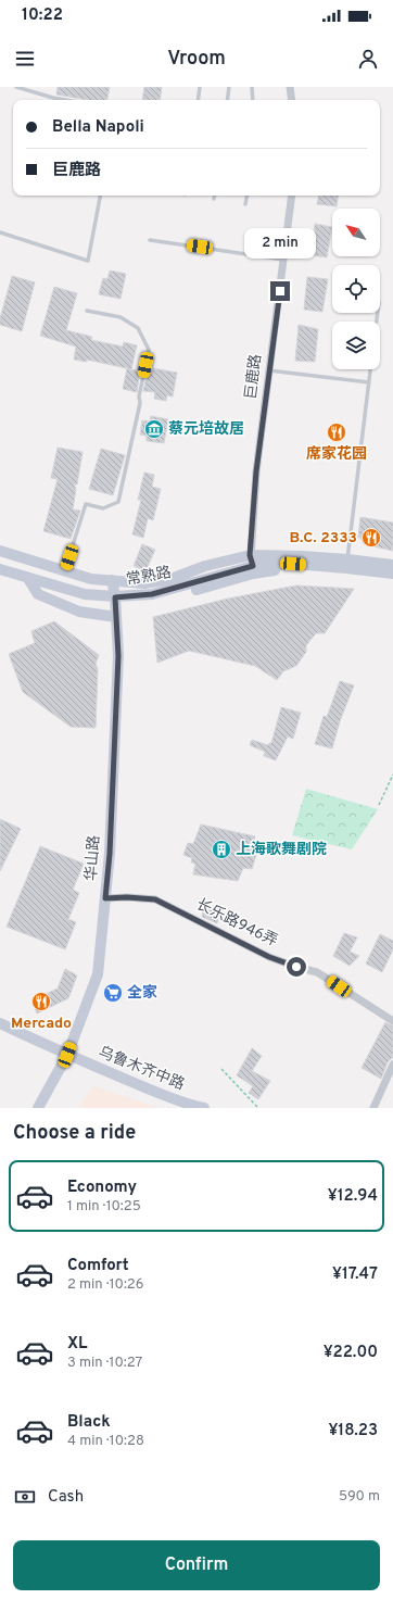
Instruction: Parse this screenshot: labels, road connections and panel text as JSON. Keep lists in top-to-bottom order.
{
  "streets": {
    "main road": ["常熟路", "华山路", "乌鲁木齐中路"],
    "street": ["巨鹿路", "长乐路946弄"]
  },
  "crossings": [
    ["巨鹿路", "常熟路"],
    ["常熟路", "华山路"],
    ["华山路", "长乐路946弄"],
    ["华山路", "乌鲁木齐中路"]
  ],
  "places": {
    "museum": ["蔡元培故居"],
    "restaurant": ["席家花园", "B.C. 2333", "Mercado"],
    "building": ["上海歌舞剧院"],
    "supermarket": ["全家"]
  },
  "north": "top left",
  "page": {
    "status": "10:22",
    "header": "Vroom",
    "banner": ["Bella Napoli", "巨鹿路"],
    "bubble": "2 min",
    "heading": "Choose a ride",
    "list": [
      {
        "name": "Economy",
        "note": "1 min · 10:25",
        "value": "¥12.94"
      },
      {
        "name": "Comfort",
        "note": "2 min · 10:26",
        "value": "¥17.47"
      },
      {
        "name": "XL",
        "note": "3 min · 10:27",
        "value": "¥22.00"
      },
      {
        "name": "Black",
        "note": "4 min · 10:28",
        "value": "¥18.23"
      }
    ],
    "pay": ["Cash", "590 m"],
    "buttons": "Confirm"
  }
}
